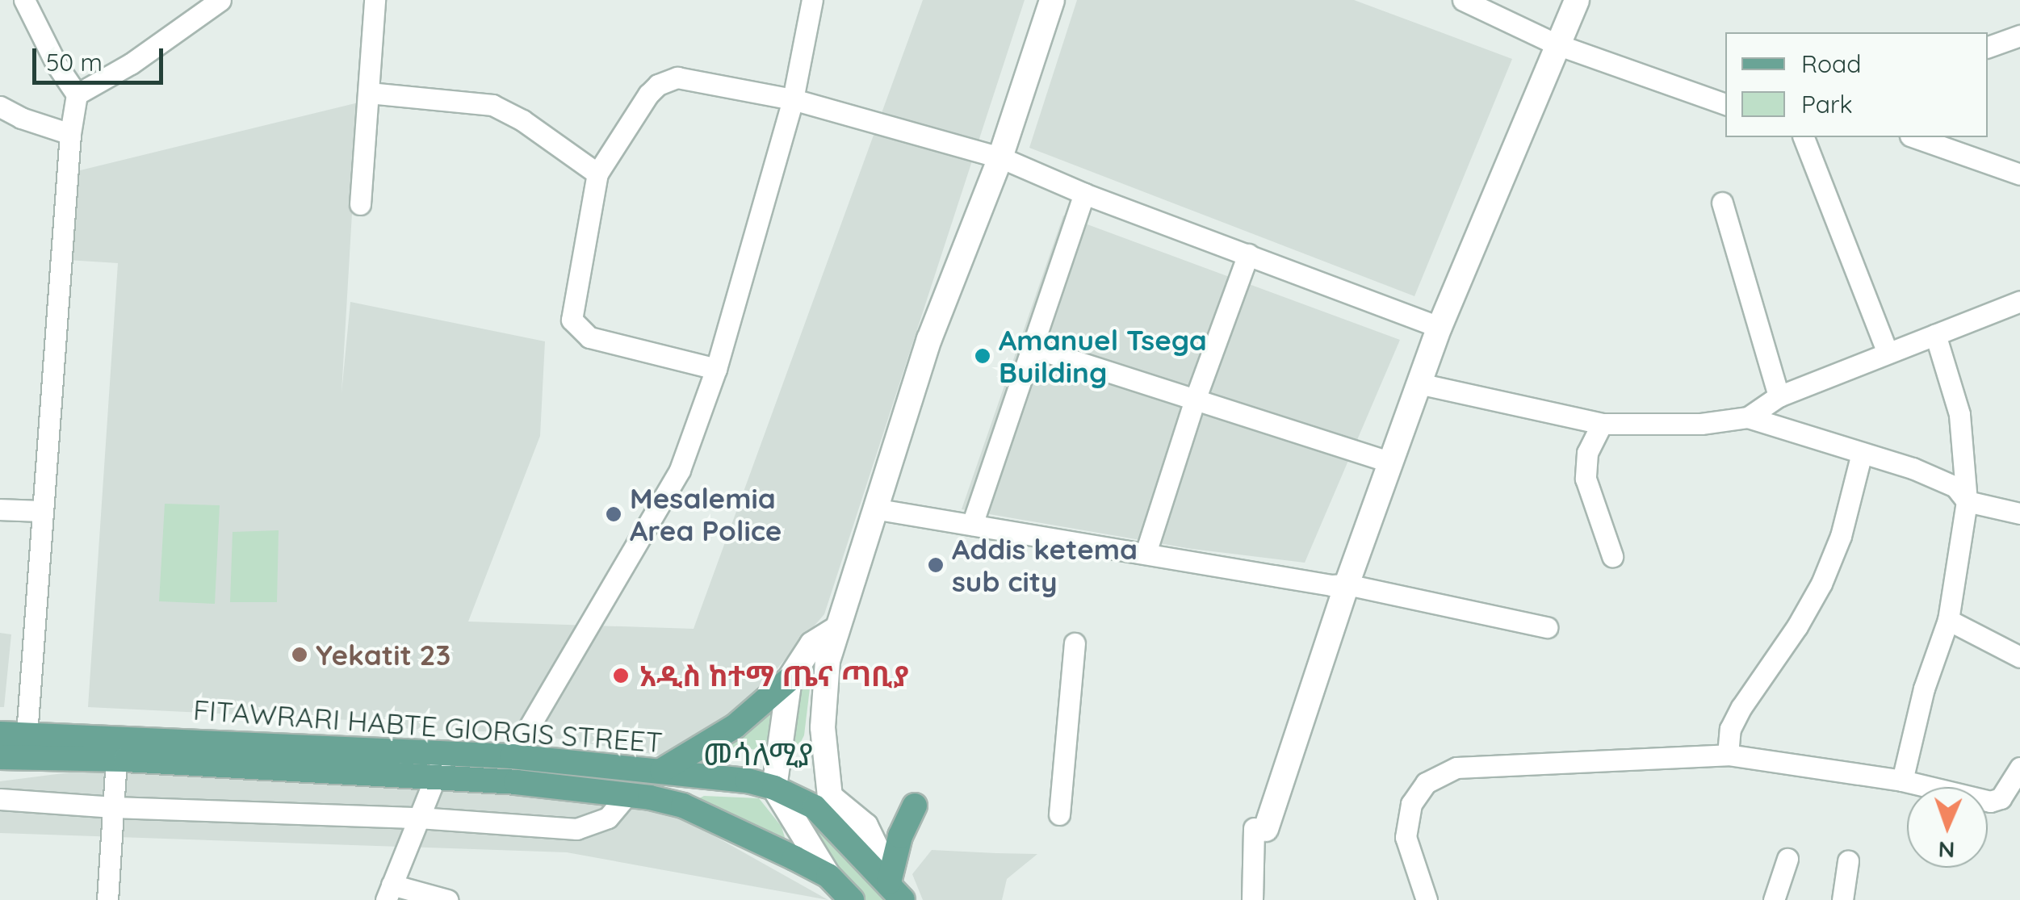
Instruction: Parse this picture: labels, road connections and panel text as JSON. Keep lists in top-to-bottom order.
{
  "streets": {
    "main road": ["FITAWRARI HABTE GIORGIS STREET"]
  },
  "districts": ["መሳለሚያ"],
  "places": [
    "Amanuel Tsega Building",
    "Mesalemia Area Police",
    "Addis ketema sub city",
    "Yekatit 23",
    "አዲስ ከተማ ጤና ጣቢያ"
  ],
  "legend": ["Road", "Park"],
  "scale_bar": "50 m",
  "north": "bottom"
}
